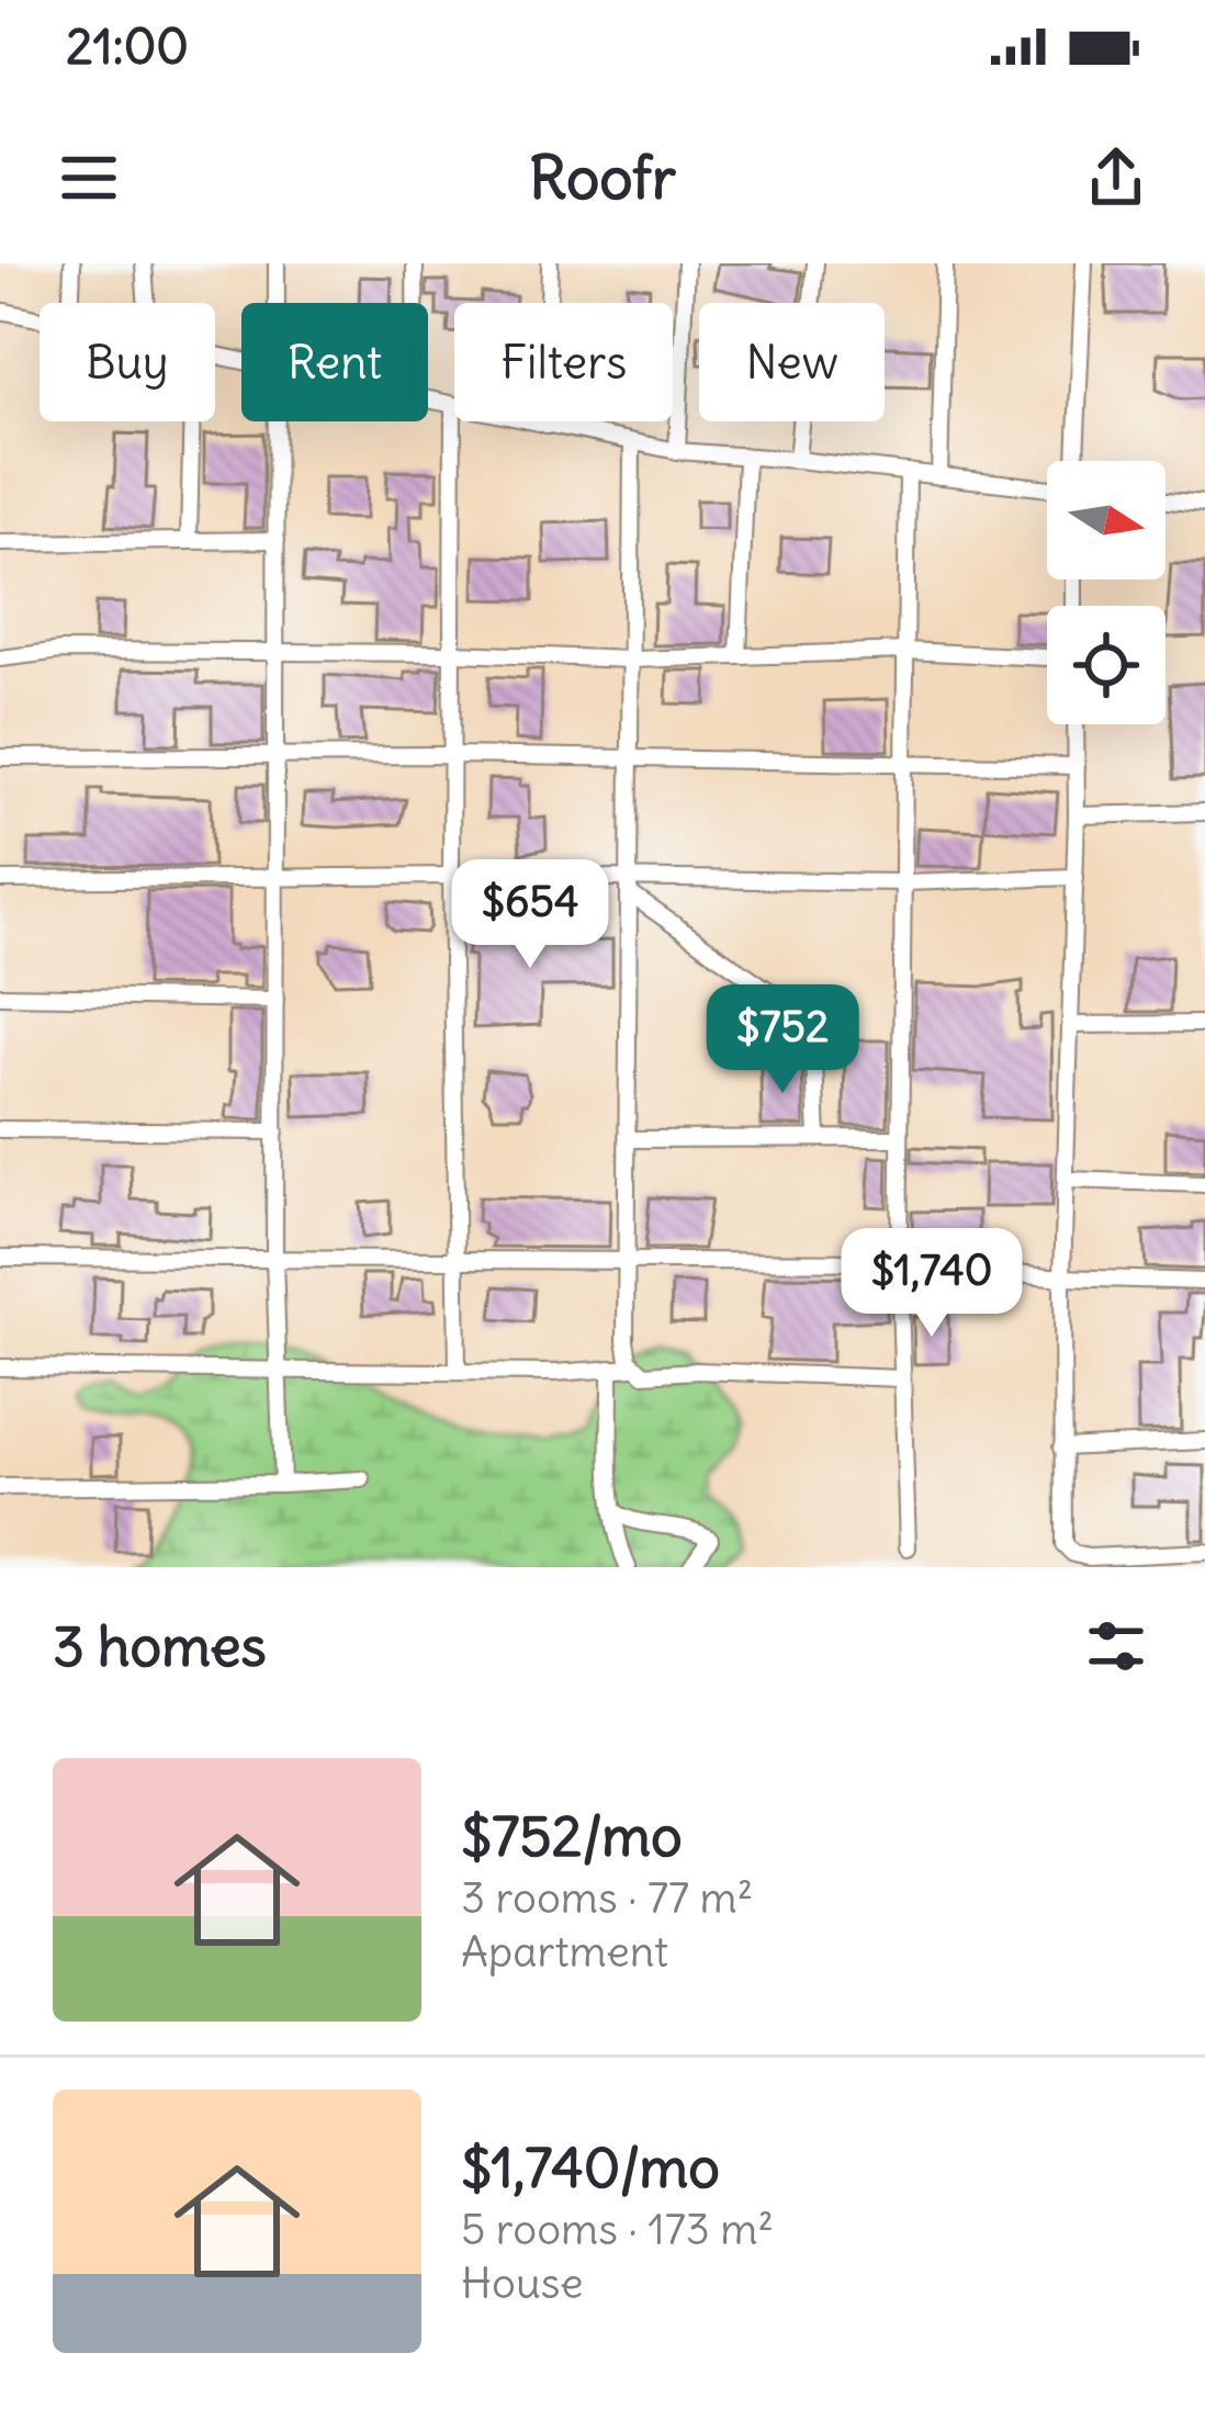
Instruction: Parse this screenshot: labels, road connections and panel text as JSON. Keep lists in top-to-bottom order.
{
  "north": "right",
  "page": {
    "status": "21:00",
    "header": "Roofr",
    "chip": [
      "Buy",
      "Rent",
      "Filters",
      "New"
    ],
    "price": ["$654", "$752", "$1,740"],
    "heading": "3 homes",
    "list": [
      {
        "name": "$752/mo",
        "note": "3 rooms · 77 m² · Apartment"
      },
      {
        "name": "$1,740/mo",
        "note": "5 rooms · 173 m² · House"
      }
    ]
  }
}
